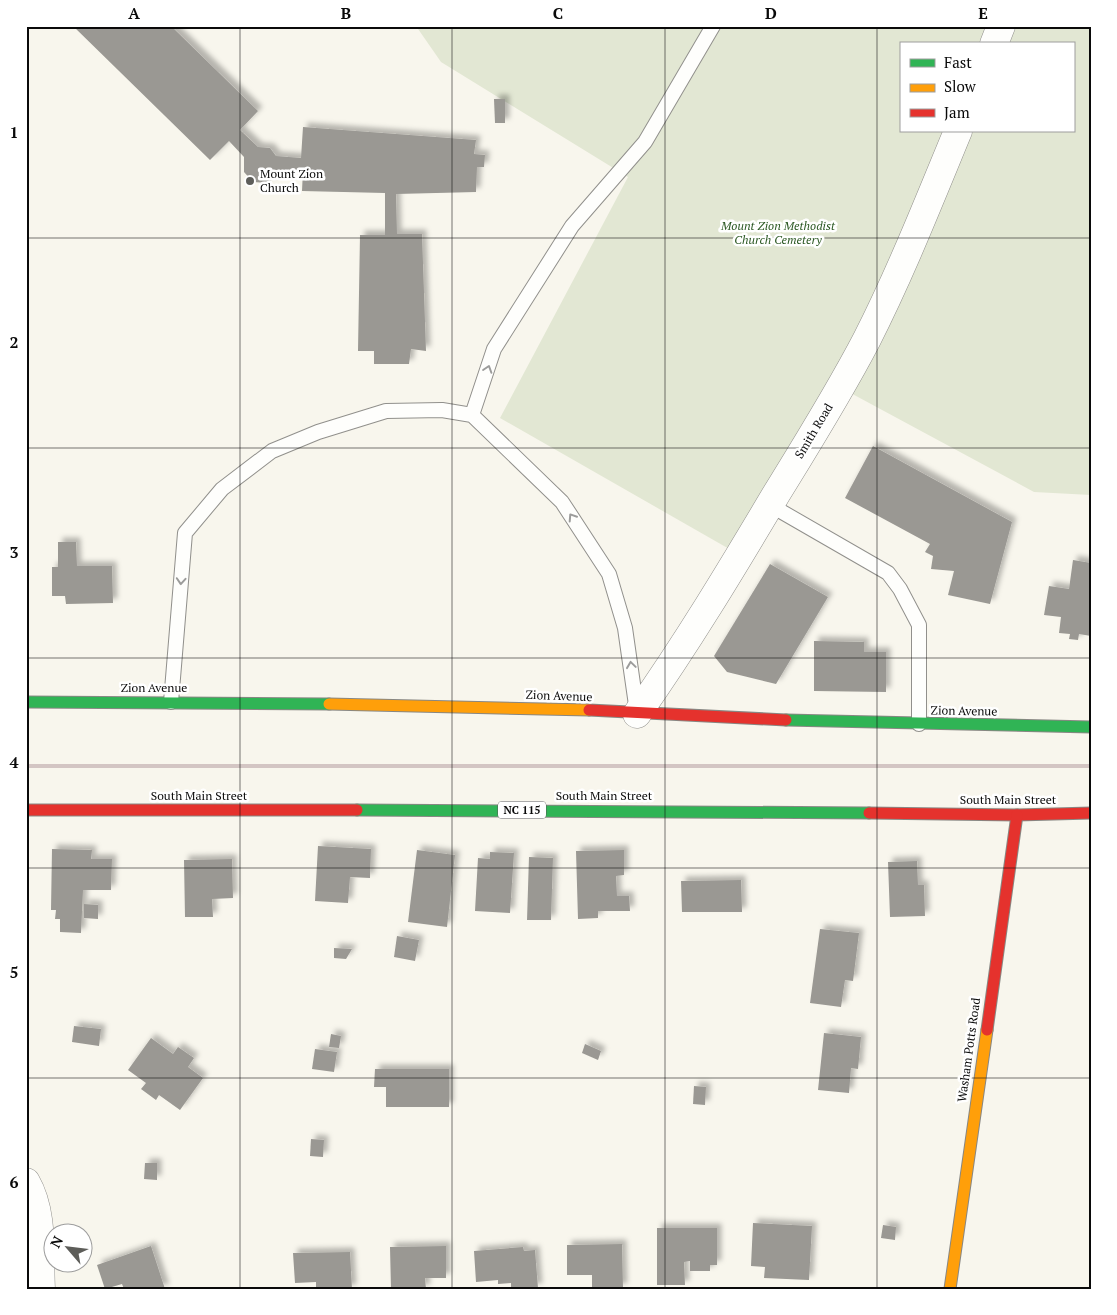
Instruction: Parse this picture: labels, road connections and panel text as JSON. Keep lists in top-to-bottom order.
{
  "streets": {
    "street": [
      "Smith Road",
      "Zion Avenue",
      "South Main Street",
      "NC 115",
      "Washam Potts Road"
    ]
  },
  "crossings": [
    ["Smith Road", "Zion Avenue"],
    ["South Main Street", "Washam Potts Road"]
  ],
  "parks": ["Mount Zion Methodist Church Cemetery"],
  "places": ["Mount Zion Church"],
  "legend": ["Fast", "Slow", "Jam"],
  "north": "top left",
  "grid": {
    "columns": [
      "A",
      "B",
      "C",
      "D",
      "E"
    ],
    "rows": [
      "1",
      "2",
      "3",
      "4",
      "5",
      "6"
    ]
  }
}
